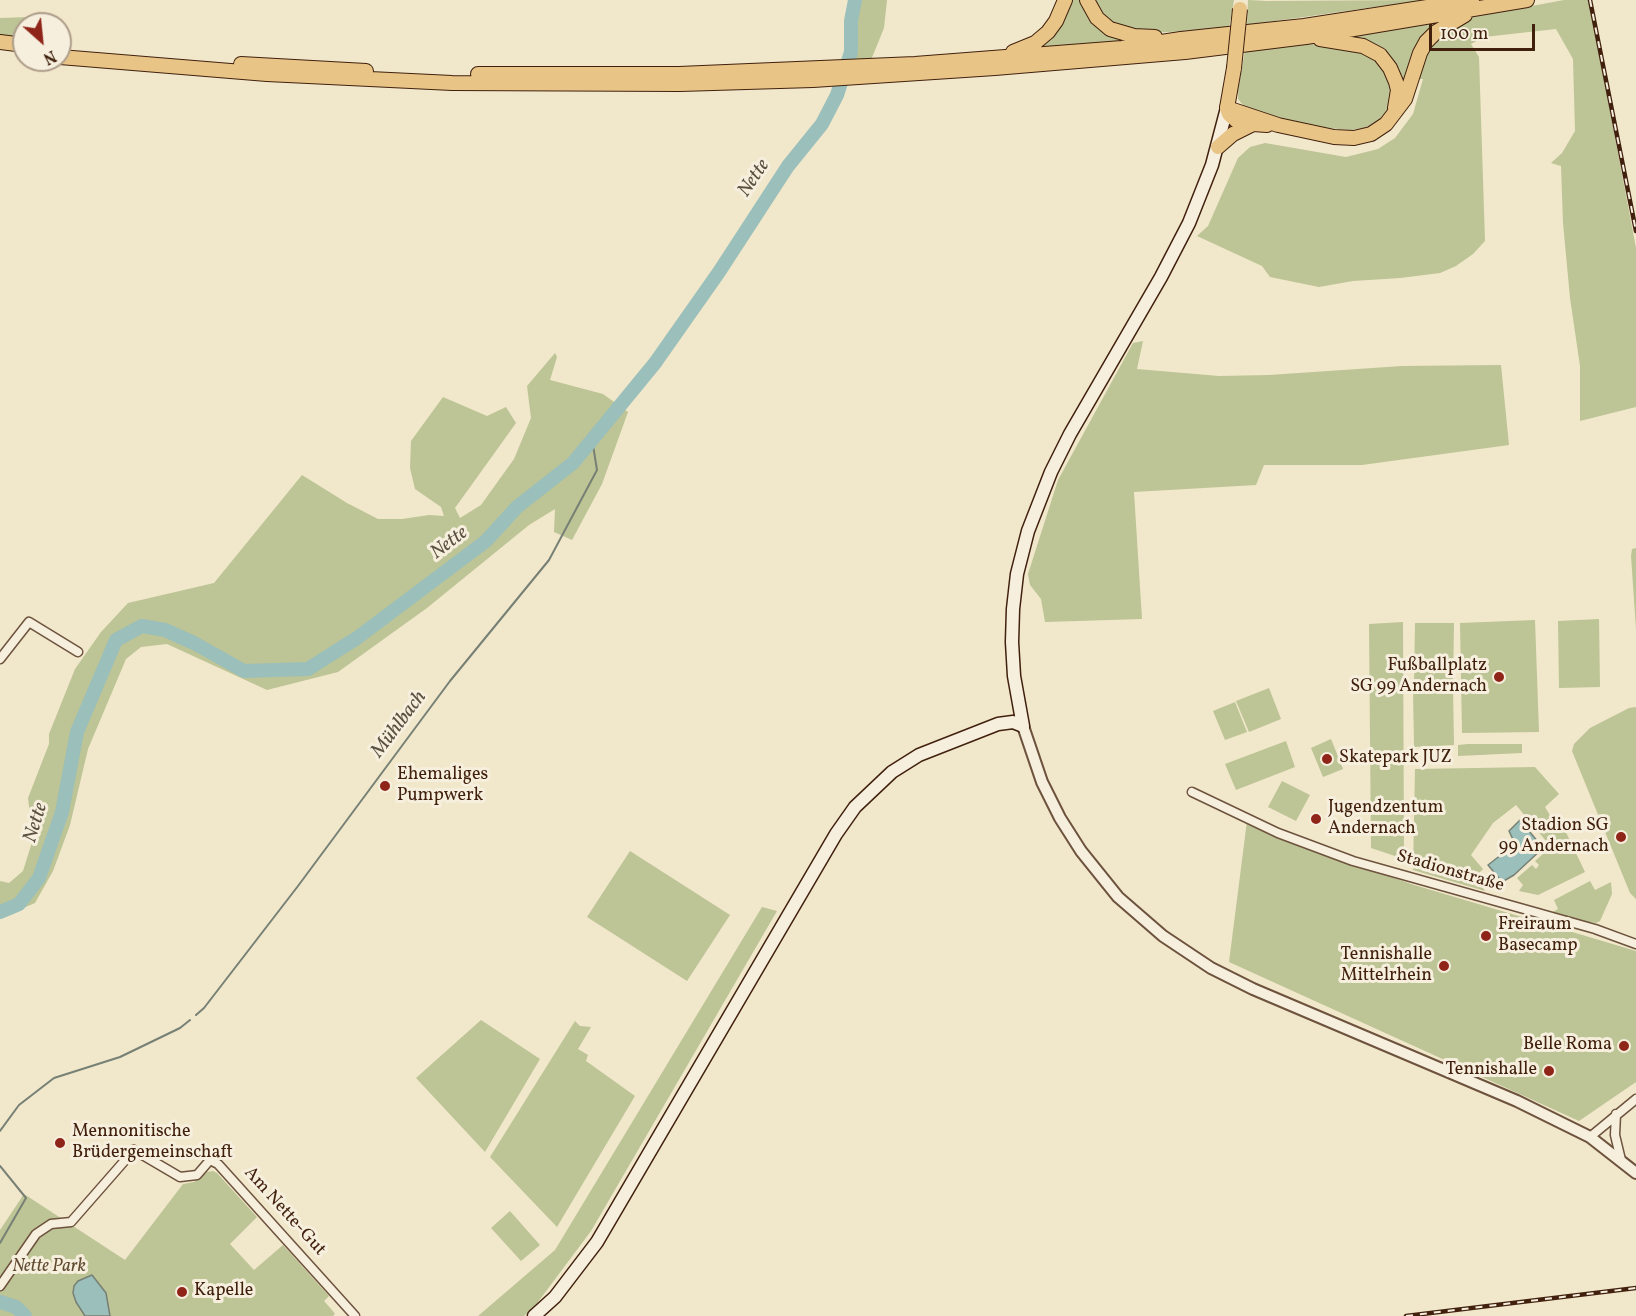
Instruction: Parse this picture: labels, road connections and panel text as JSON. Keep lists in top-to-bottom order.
{
  "streets": {
    "street": ["Stadionstraße", "Am Nette-Gut"]
  },
  "water": ["Nette", "Mühlbach"],
  "parks": ["Nette Park"],
  "places": [
    "Fußballplatz SG 99 Andernach",
    "Skatepark JUZ",
    "Ehemaliges Pumpwerk",
    "Jugendzentum Andernach",
    "Stadion SG 99 Andernach",
    "Freiraum Basecamp",
    "Tennishalle Mittelrhein",
    "Belle Roma",
    "Tennishalle",
    "Mennonitische Brüdergemeinschaft",
    "Kapelle"
  ],
  "scale_bar": "100 m",
  "north": "bottom right"
}
